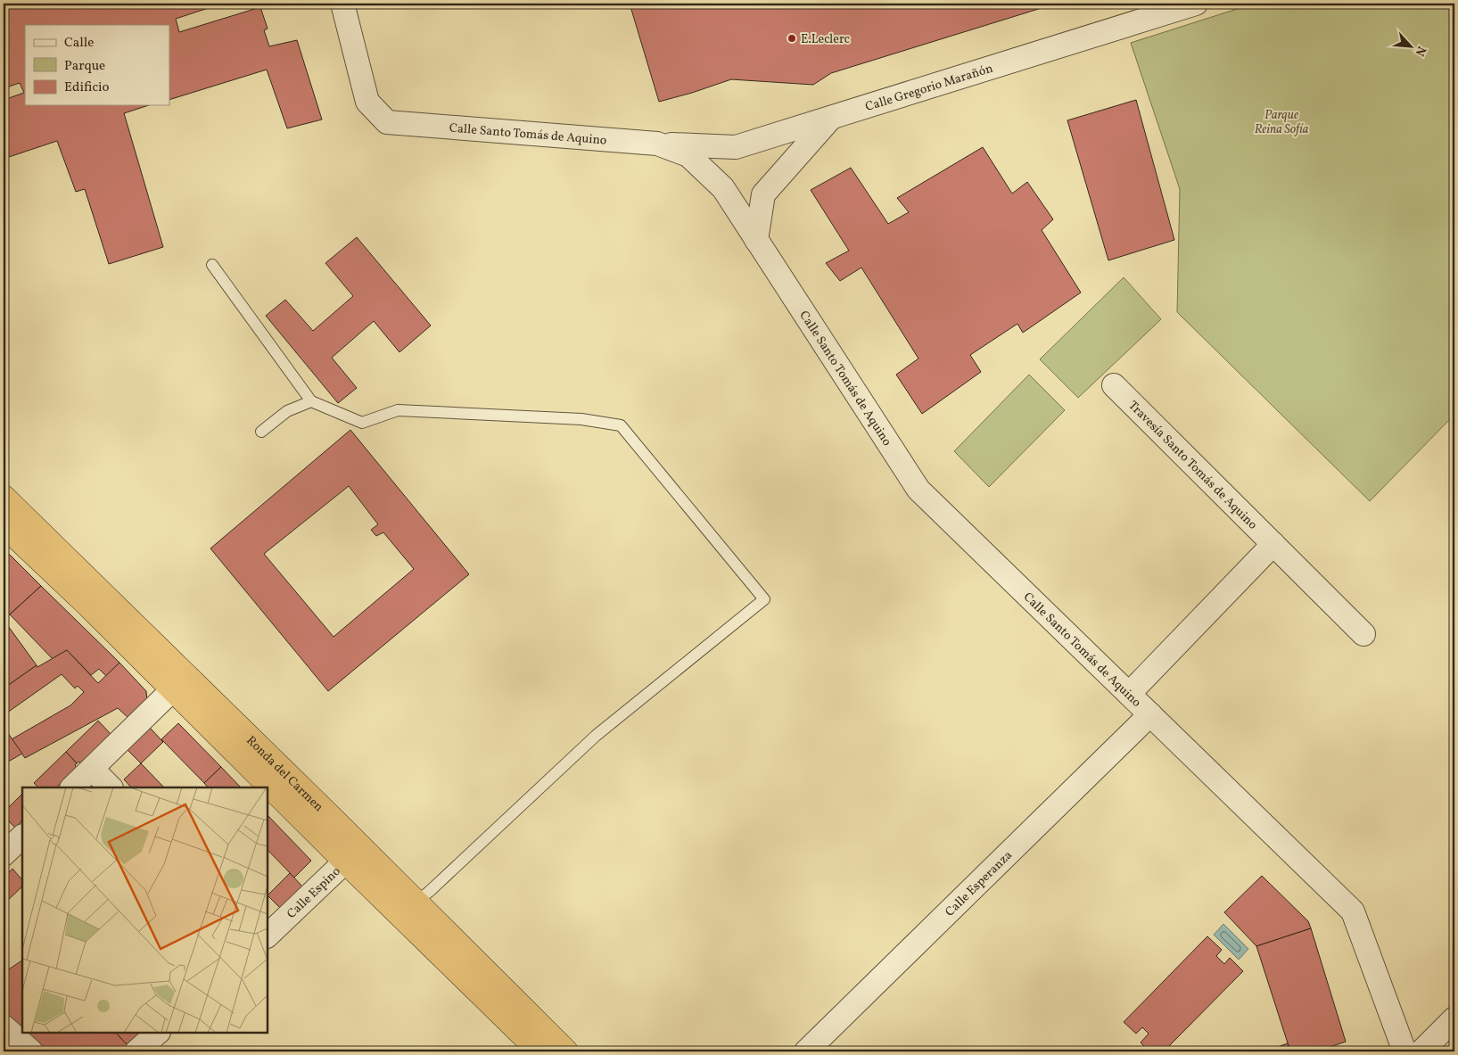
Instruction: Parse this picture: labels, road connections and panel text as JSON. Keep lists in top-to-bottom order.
{
  "streets": {
    "highway": ["Ronda del Carmen"],
    "street": [
      "Calle Gregorio Marañón",
      "Calle Santo Tomás de Aquino",
      "Travesía Santo Tomás de Aquino",
      "Calle Esperanza",
      "Calle Espino"
    ]
  },
  "crossings": [
    ["Calle Gregorio Marañón", "Calle Santo Tomás de Aquino"],
    ["Calle Santo Tomás de Aquino", "Calle Esperanza"],
    ["Ronda del Carmen", "Calle Espino"]
  ],
  "parks": ["Parque Reina Sofía"],
  "places": ["E.Leclerc"],
  "legend": ["Calle", "Parque", "Edificio"],
  "north": "bottom right"
}
